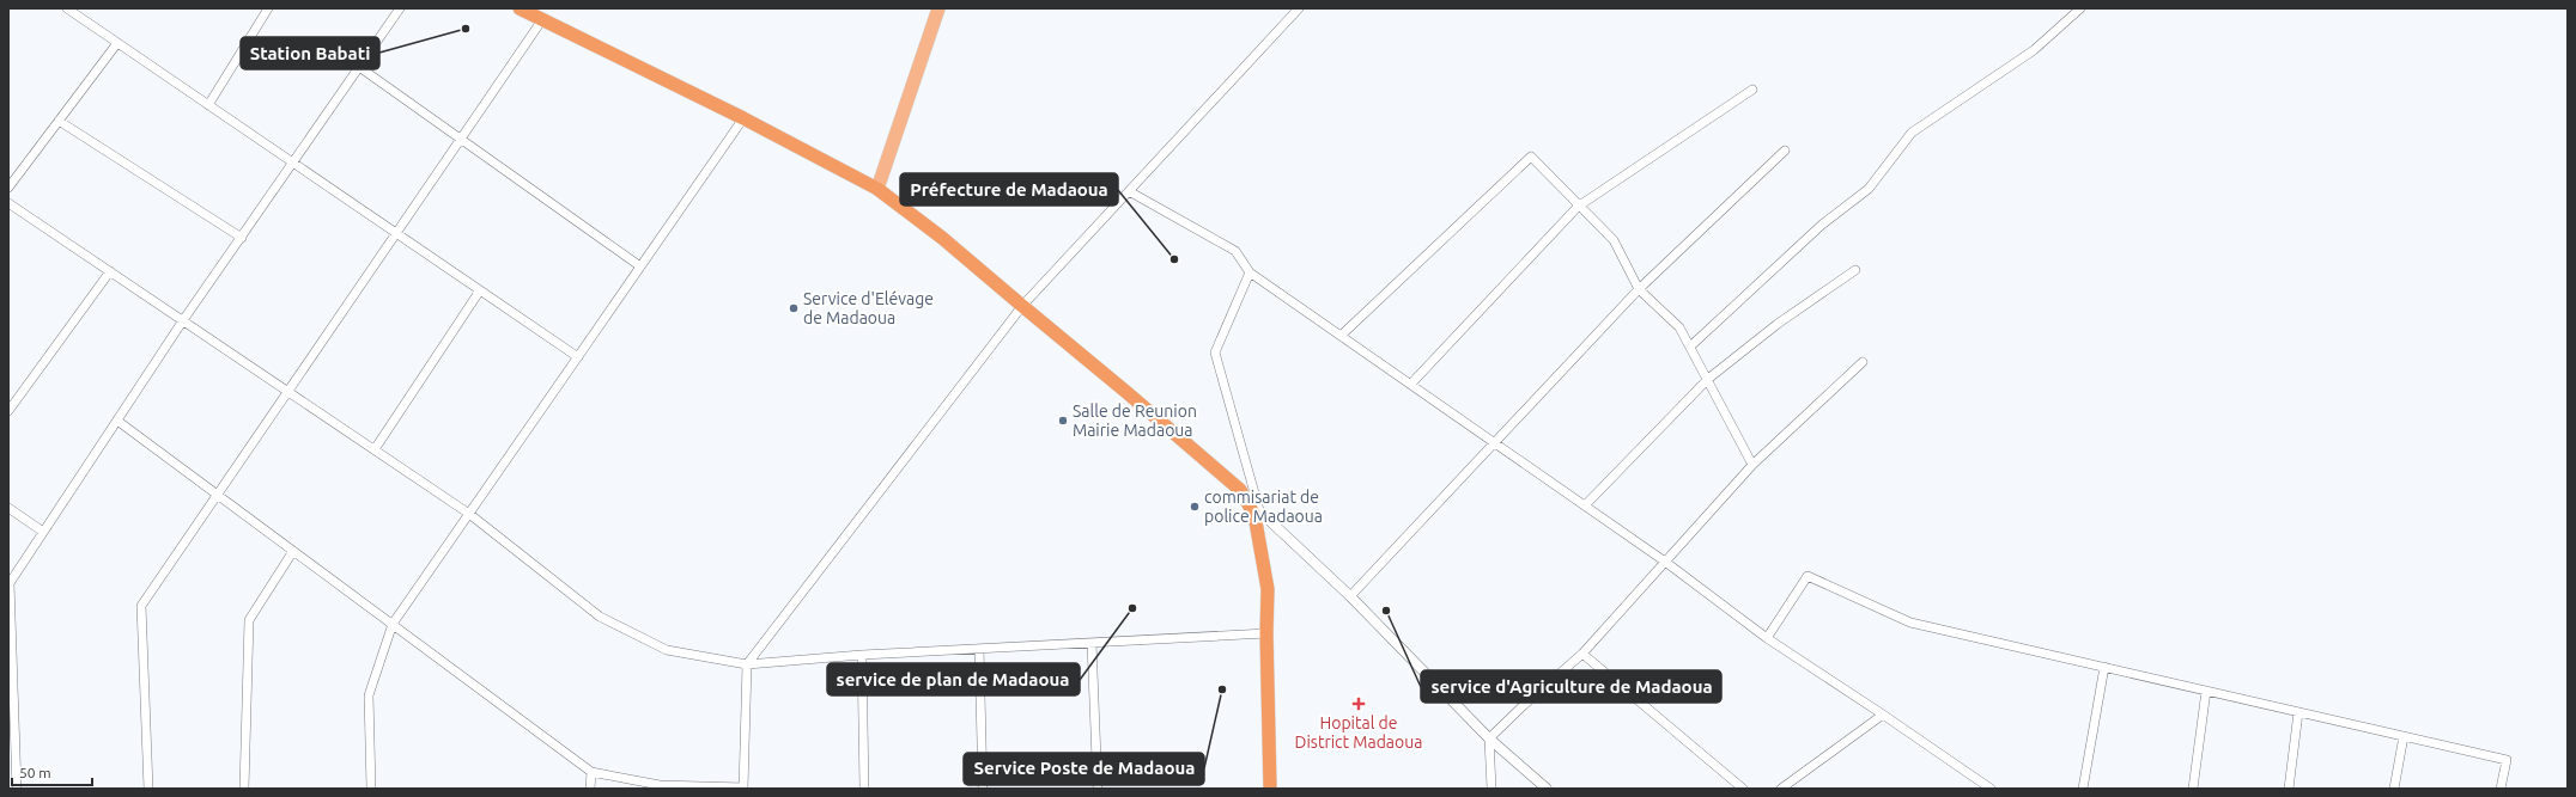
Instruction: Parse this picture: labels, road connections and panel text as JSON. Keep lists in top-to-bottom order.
{
  "places": {
    "other": [
      "Station Babati",
      "Préfecture de Madaoua",
      "Service d'Elévage de Madaoua",
      "Salle de Reunion Mairie Madaoua",
      "commisariat de police Madaoua",
      "service de plan de Madaoua",
      "service d'Agriculture de Madaoua",
      "Service Poste de Madaoua"
    ],
    "health": ["Hopital de District Madaoua"]
  },
  "scale_bar": "50 m"
}
